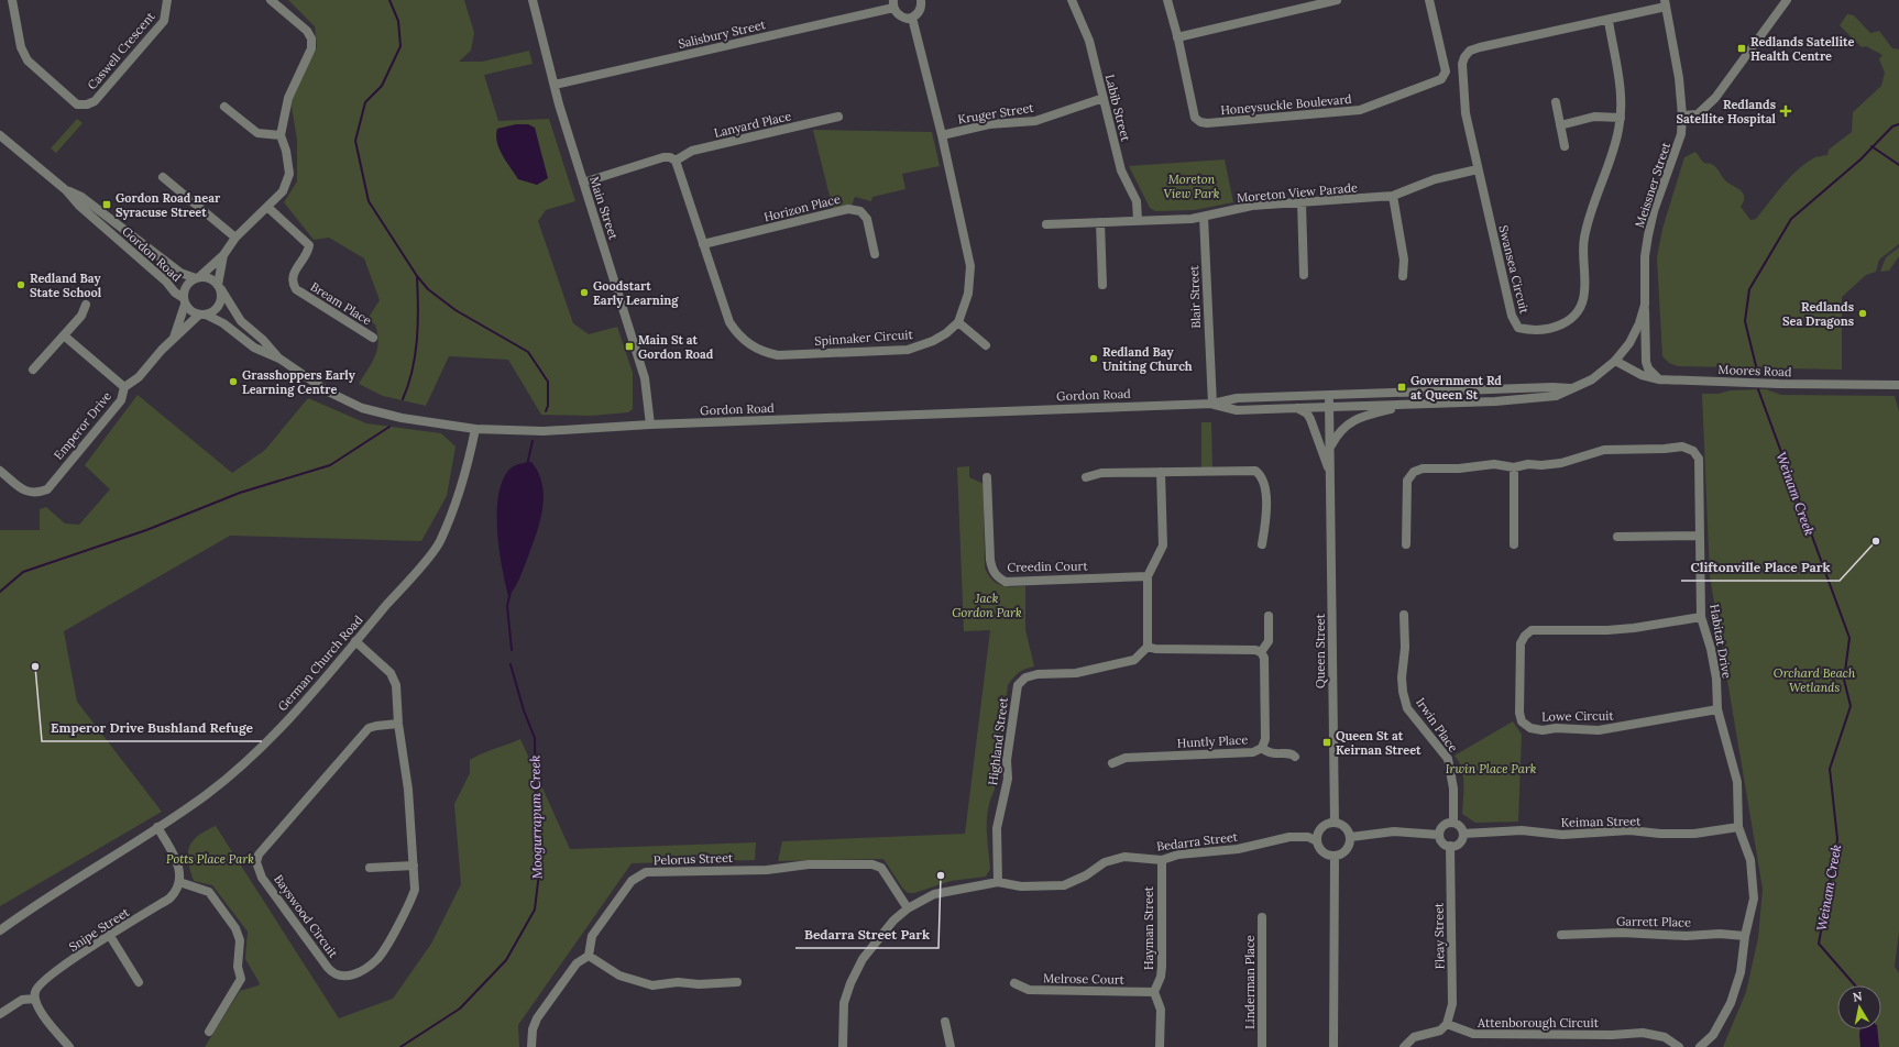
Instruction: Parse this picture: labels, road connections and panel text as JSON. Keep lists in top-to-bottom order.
{
  "streets": {
    "street": [
      "Salisbury Street",
      "Caswell Crescent",
      "Honeysuckle Boulevard",
      "Labib Street",
      "Kruger Street",
      "Lanyard Place",
      "Meissner Street",
      "Moreton View Parade",
      "Main Street",
      "Horizon Place",
      "Gordon Road",
      "Swansea Circuit",
      "Blair Street",
      "Bream Place",
      "Spinnaker Circuit",
      "Moores Road",
      "Emperor Drive",
      "Creedin Court",
      "Habitat Drive",
      "Queen Street",
      "German Church Road",
      "Lowe Circuit",
      "Irwin Place",
      "Highland Street",
      "Huntly Place",
      "Keiman Street",
      "Bedarra Street",
      "Pelorus Street",
      "Bayswood Circuit",
      "Garrett Place",
      "Hayman Street",
      "Snipe Street",
      "Fleay Street",
      "Melrose Court",
      "Linderman Place",
      "Attenborough Circuit"
    ]
  },
  "crossings": [
    ["Salisbury Street", "Main Street"],
    ["Labib Street", "Kruger Street"],
    ["Labib Street", "Moreton View Parade"],
    ["Lanyard Place", "Spinnaker Circuit"],
    ["Meissner Street", "Gordon Road"],
    ["Meissner Street", "Swansea Circuit"],
    ["Meissner Street", "Moores Road"],
    ["Moreton View Parade", "Swansea Circuit"],
    ["Moreton View Parade", "Blair Street"],
    ["Main Street", "Gordon Road"],
    ["Horizon Place", "Spinnaker Circuit"],
    ["Gordon Road", "Blair Street"],
    ["Gordon Road", "Emperor Drive"],
    ["Gordon Road", "Queen Street"],
    ["Gordon Road", "German Church Road"],
    ["Habitat Drive", "Lowe Circuit"],
    ["Habitat Drive", "Keiman Street"],
    ["Habitat Drive", "Garrett Place"],
    ["Queen Street", "Bedarra Street"],
    ["German Church Road", "Bayswood Circuit"],
    ["Irwin Place", "Keiman Street"],
    ["Irwin Place", "Fleay Street"],
    ["Highland Street", "Bedarra Street"],
    ["Keiman Street", "Fleay Street"],
    ["Bedarra Street", "Pelorus Street"],
    ["Bedarra Street", "Hayman Street"],
    ["Hayman Street", "Melrose Court"],
    ["Fleay Street", "Attenborough Circuit"]
  ],
  "water": ["Weinam Creek", "Moogurrapum Creek"],
  "parks": [
    "Moreton View Park",
    "Jack Gordon Park",
    "Orchard Beach Wetlands",
    "Irwin Place Park",
    "Potts Place Park"
  ],
  "places": {
    "transit": [
      "Redlands Satellite Health Centre",
      "Gordon Road near Syracuse Street",
      "Main St at Gordon Road",
      "Government Rd at Queen St",
      "Queen St at Keirnan Street"
    ],
    "health": ["Redlands Satellite Hospital"],
    "other": [
      "Redland Bay State School",
      "Goodstart Early Learning",
      "Redlands Sea Dragons",
      "Redland Bay Uniting Church",
      "Grasshoppers Early Learning Centre",
      "Cliftonville Place Park",
      "Emperor Drive Bushland Refuge",
      "Bedarra Street Park"
    ]
  },
  "north": "top"
}
